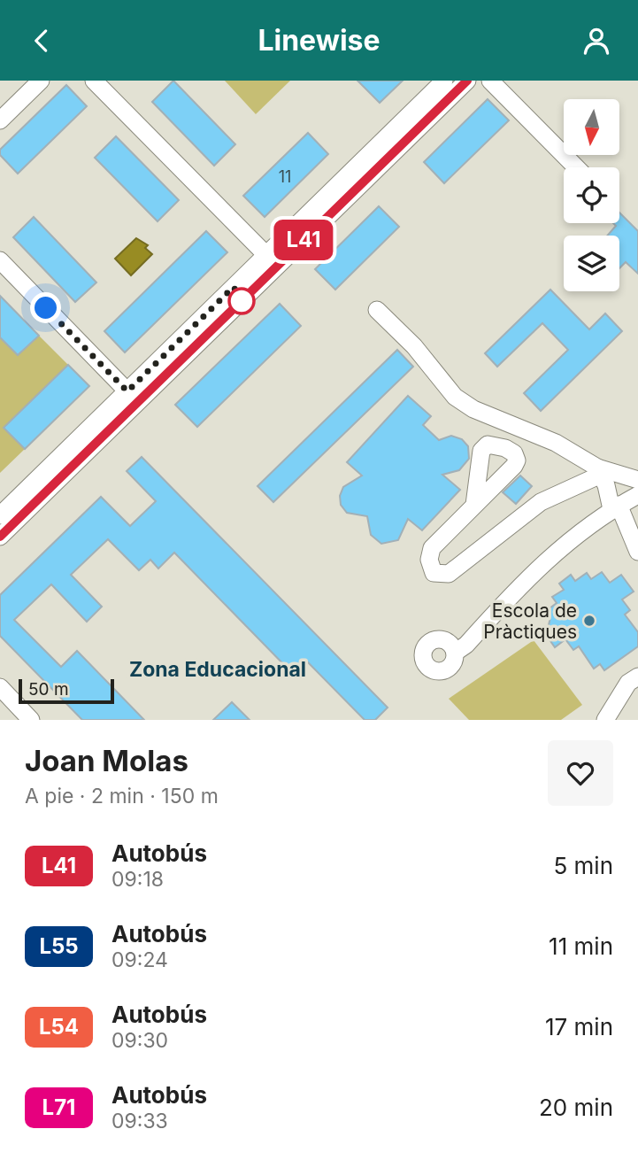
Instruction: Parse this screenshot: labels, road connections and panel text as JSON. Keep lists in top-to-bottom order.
{
  "districts": ["Zona Educacional"],
  "places": ["Escola de Pràctiques"],
  "lines": ["bus line L41"],
  "house_numbers": ["11"],
  "scale_bar": "50 m",
  "north": "bottom",
  "page": {
    "header": "Linewise",
    "on_map": "L41",
    "scale": "50 m",
    "heading": ["Joan Molas", "A pie · 2 min · 150 m"],
    "list": [
      {
        "mark": "L41",
        "name": "Autobús",
        "note": "09:18",
        "value": "5 min"
      },
      {
        "mark": "L55",
        "name": "Autobús",
        "note": "09:24",
        "value": "11 min"
      },
      {
        "mark": "L54",
        "name": "Autobús",
        "note": "09:30",
        "value": "17 min"
      },
      {
        "mark": "L71",
        "name": "Autobús",
        "note": "09:33",
        "value": "20 min"
      }
    ]
  }
}
